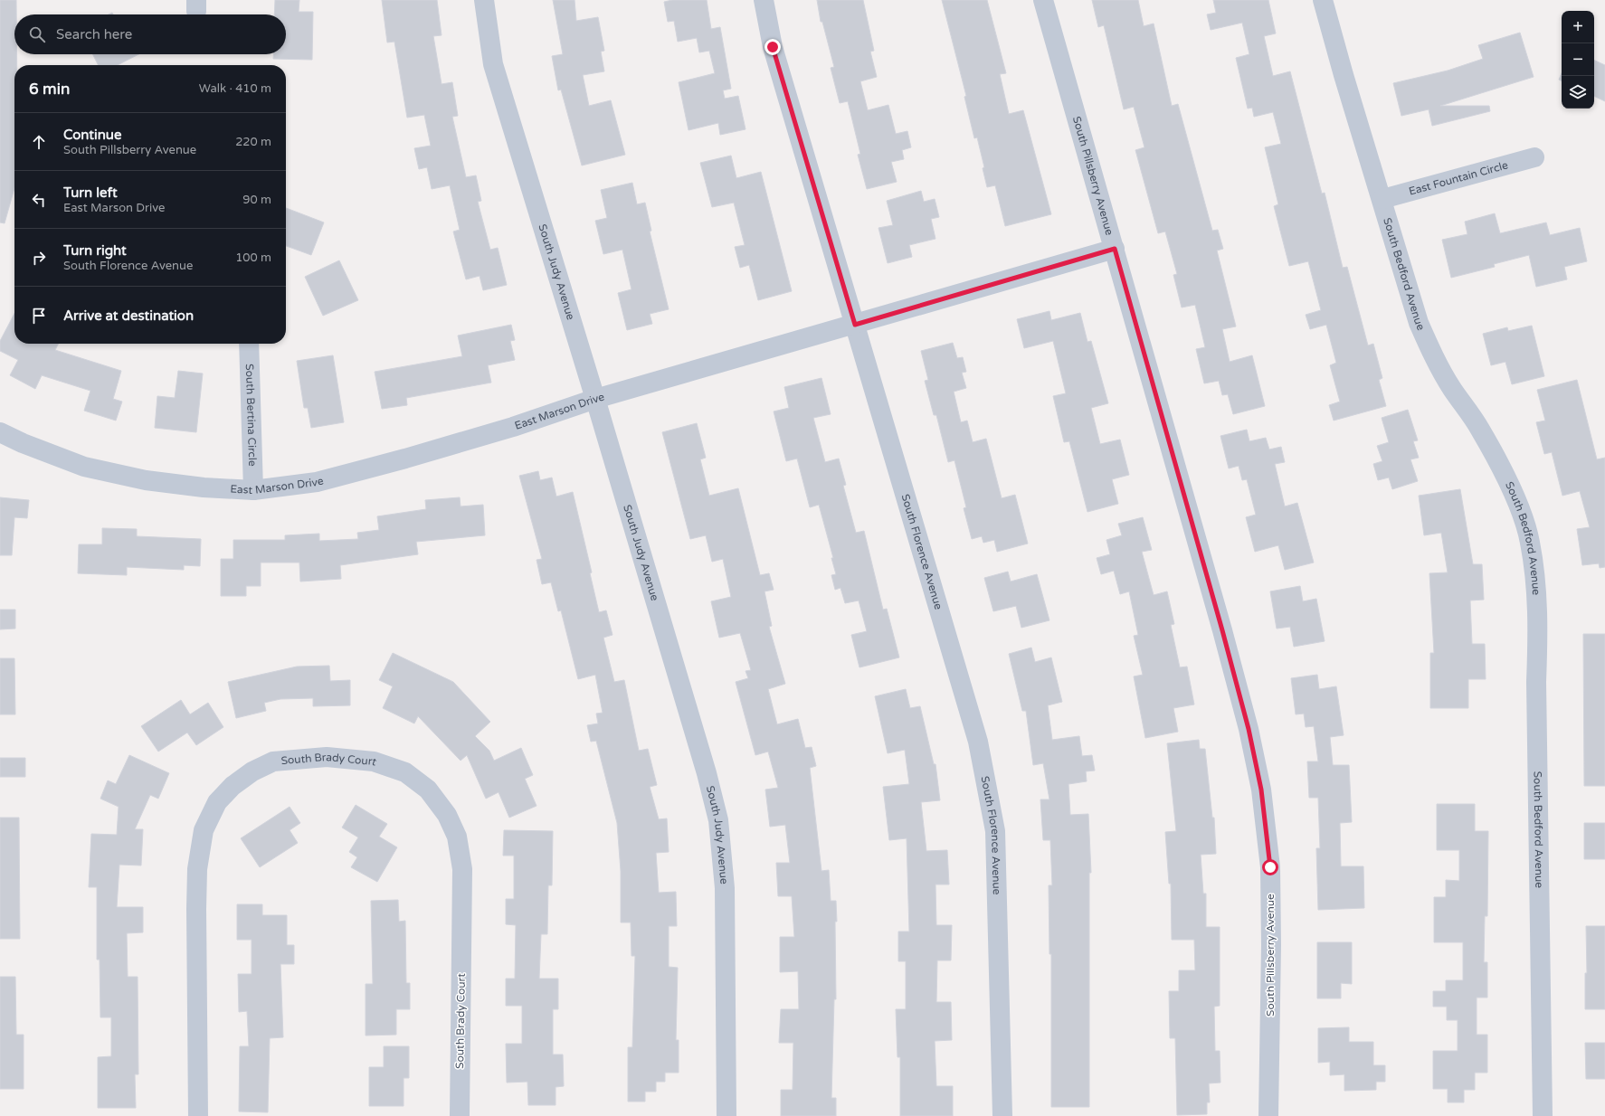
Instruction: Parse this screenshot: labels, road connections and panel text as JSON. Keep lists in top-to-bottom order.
{
  "streets": {
    "street": [
      "South Pillsberry Avenue",
      "East Fountain Circle",
      "South Judy Avenue",
      "South Bedford Avenue",
      "East Marson Drive",
      "South Bertina Circle",
      "South Florence Avenue",
      "South Brady Court"
    ]
  },
  "crossings": [
    ["South Pillsberry Avenue", "East Marson Drive"],
    ["East Fountain Circle", "South Bedford Avenue"],
    ["South Judy Avenue", "East Marson Drive"],
    ["East Marson Drive", "South Bertina Circle"],
    ["East Marson Drive", "South Florence Avenue"]
  ],
  "page": {
    "map_buttons": ["+", "−"],
    "search": "Search here",
    "heading": ["6 min", "Walk · 410 m"],
    "list": [
      ["Continue", "South Pillsberry Avenue", "220 m"],
      ["Turn left", "East Marson Drive", "90 m"],
      ["Turn right", "South Florence Avenue", "100 m"],
      "Arrive at destination"
    ]
  }
}
